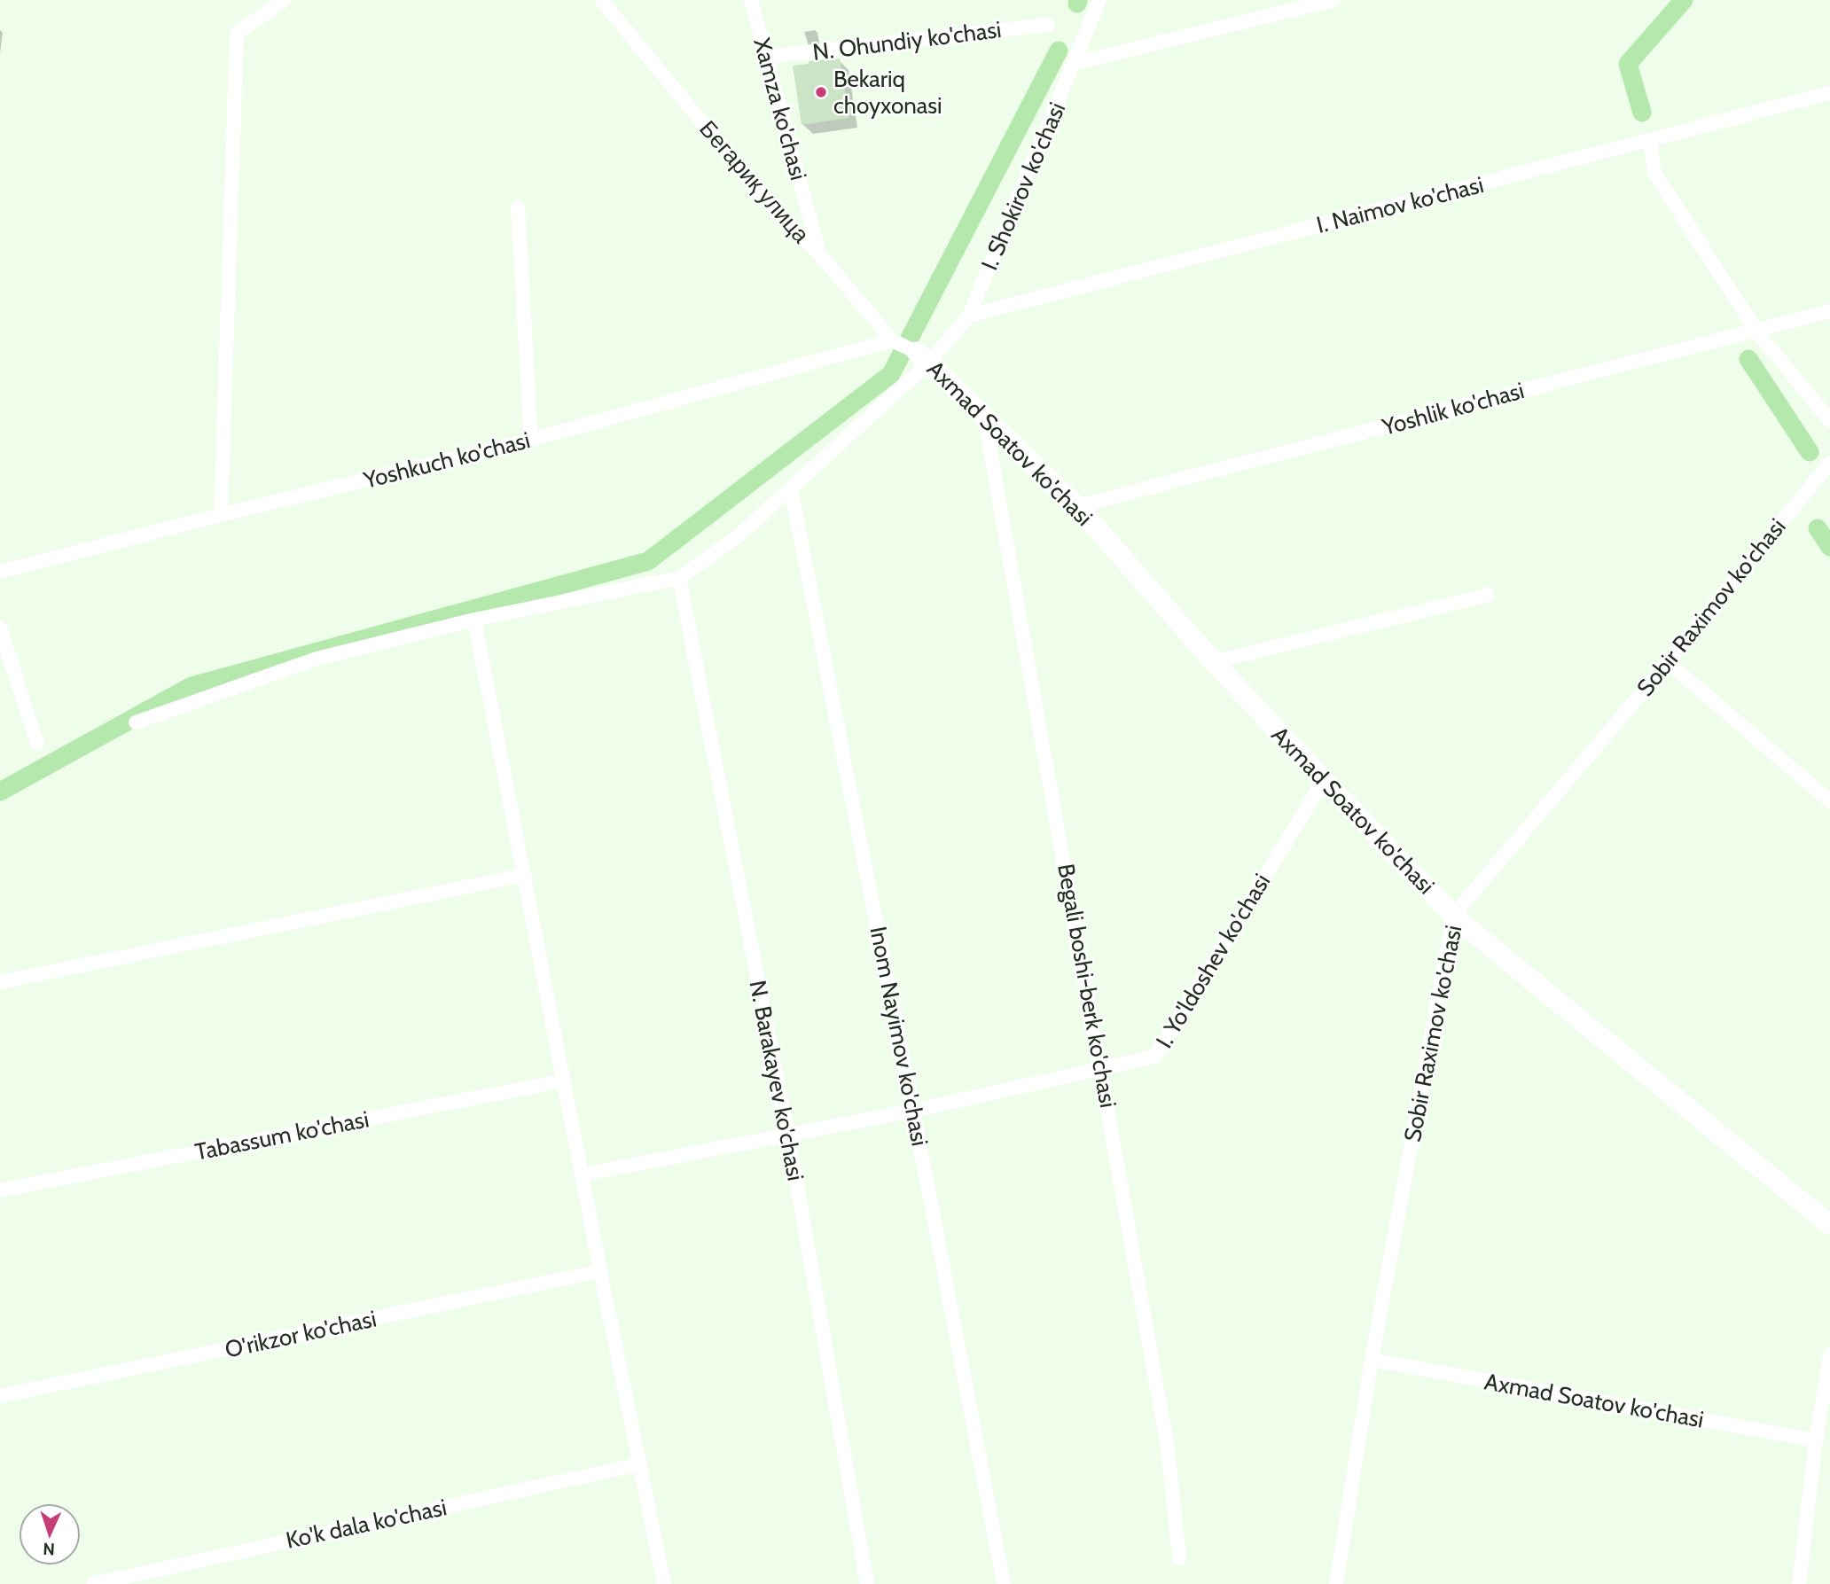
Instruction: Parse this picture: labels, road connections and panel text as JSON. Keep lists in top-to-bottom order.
{
  "streets": {
    "street": [
      "N. Ohundiy ko'chasi",
      "Xamza ko'chasi",
      "Бегариқ улица",
      "I. Shokirov ko'chasi",
      "I. Naimov ko'chasi",
      "Yoshlik ko'chasi",
      "Axmad Soatov ko'chasi",
      "Yoshkuch ko'chasi",
      "Sobir Raximov ko'chasi",
      "I. Yo'ldoshev ko'chasi",
      "Begali boshi-berk ko'chasi",
      "Inom Nayimov ko'chasi",
      "N. Barakayev ko'chasi",
      "Tabassum ko'chasi",
      "O'rikzor ko'chasi",
      "Ko'k dala ko'chasi"
    ]
  },
  "crossings": [
    ["N. Ohundiy ko'chasi", "Xamza ko'chasi"],
    ["Xamza ko'chasi", "Бегариқ улица"],
    ["Бегариқ улица", "I. Shokirov ko'chasi"],
    ["Бегариқ улица", "Axmad Soatov ko'chasi"],
    ["Бегариқ улица", "Yoshkuch ko'chasi"],
    ["I. Shokirov ko'chasi", "I. Naimov ko'chasi"],
    ["I. Shokirov ko'chasi", "Axmad Soatov ko'chasi"],
    ["I. Shokirov ko'chasi", "Yoshkuch ko'chasi"],
    ["I. Shokirov ko'chasi", "Inom Nayimov ko'chasi"],
    ["I. Shokirov ko'chasi", "N. Barakayev ko'chasi"],
    ["Yoshlik ko'chasi", "Axmad Soatov ko'chasi"],
    ["Axmad Soatov ko'chasi", "Yoshkuch ko'chasi"],
    ["Axmad Soatov ko'chasi", "Sobir Raximov ko'chasi"],
    ["Axmad Soatov ko'chasi", "I. Yo'ldoshev ko'chasi"],
    ["Axmad Soatov ko'chasi", "Begali boshi-berk ko'chasi"],
    ["I. Yo'ldoshev ko'chasi", "Begali boshi-berk ko'chasi"],
    ["I. Yo'ldoshev ko'chasi", "Inom Nayimov ko'chasi"],
    ["I. Yo'ldoshev ko'chasi", "N. Barakayev ko'chasi"]
  ],
  "places": ["Bekariq choyxonasi"],
  "north": "bottom"
}
